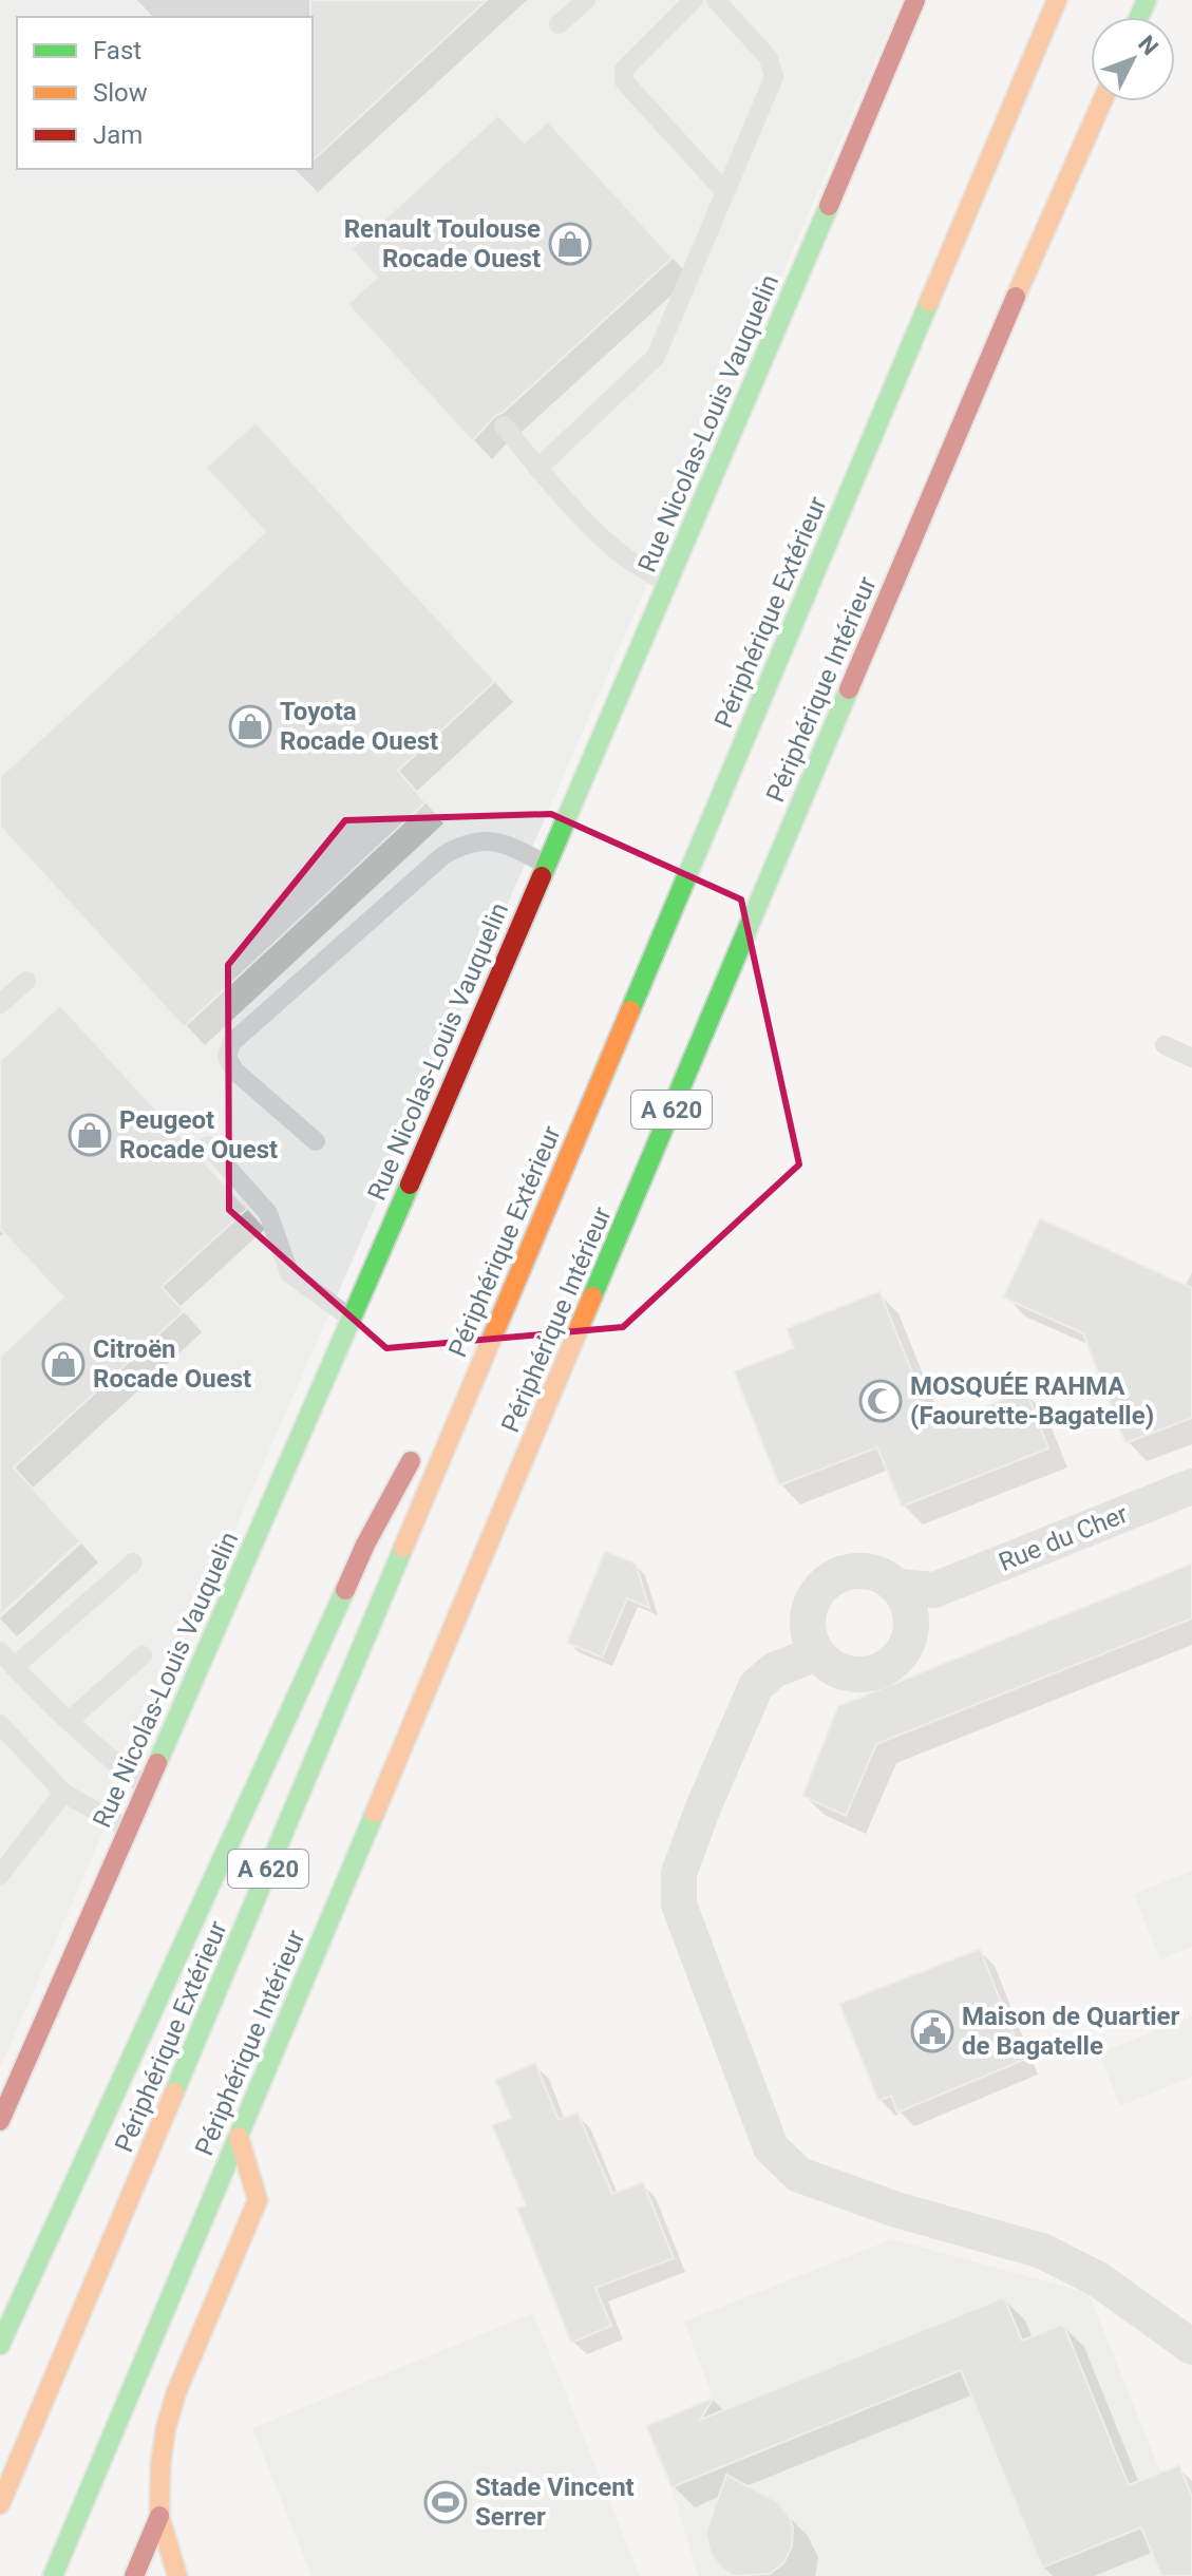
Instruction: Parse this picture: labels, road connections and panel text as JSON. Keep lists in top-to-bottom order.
{
  "streets": {
    "main road": [
      "Rue Nicolas-Louis Vauquelin",
      "Périphérique Extérieur",
      "Périphérique Intérieur",
      "A 620"
    ],
    "street": ["Rue du Cher"]
  },
  "places": {
    "shop": [
      "Renault Toulouse Rocade Ouest",
      "Toyota Rocade Ouest",
      "Peugeot Rocade Ouest",
      "Citroën Rocade Ouest"
    ],
    "mosque": ["MOSQUÉE RAHMA (Faourette-Bagatelle)"],
    "public building": ["Maison de Quartier de Bagatelle"],
    "sports": ["Stade Vincent Serrer"]
  },
  "legend": ["Fast", "Slow", "Jam"],
  "north": "top right"
}
